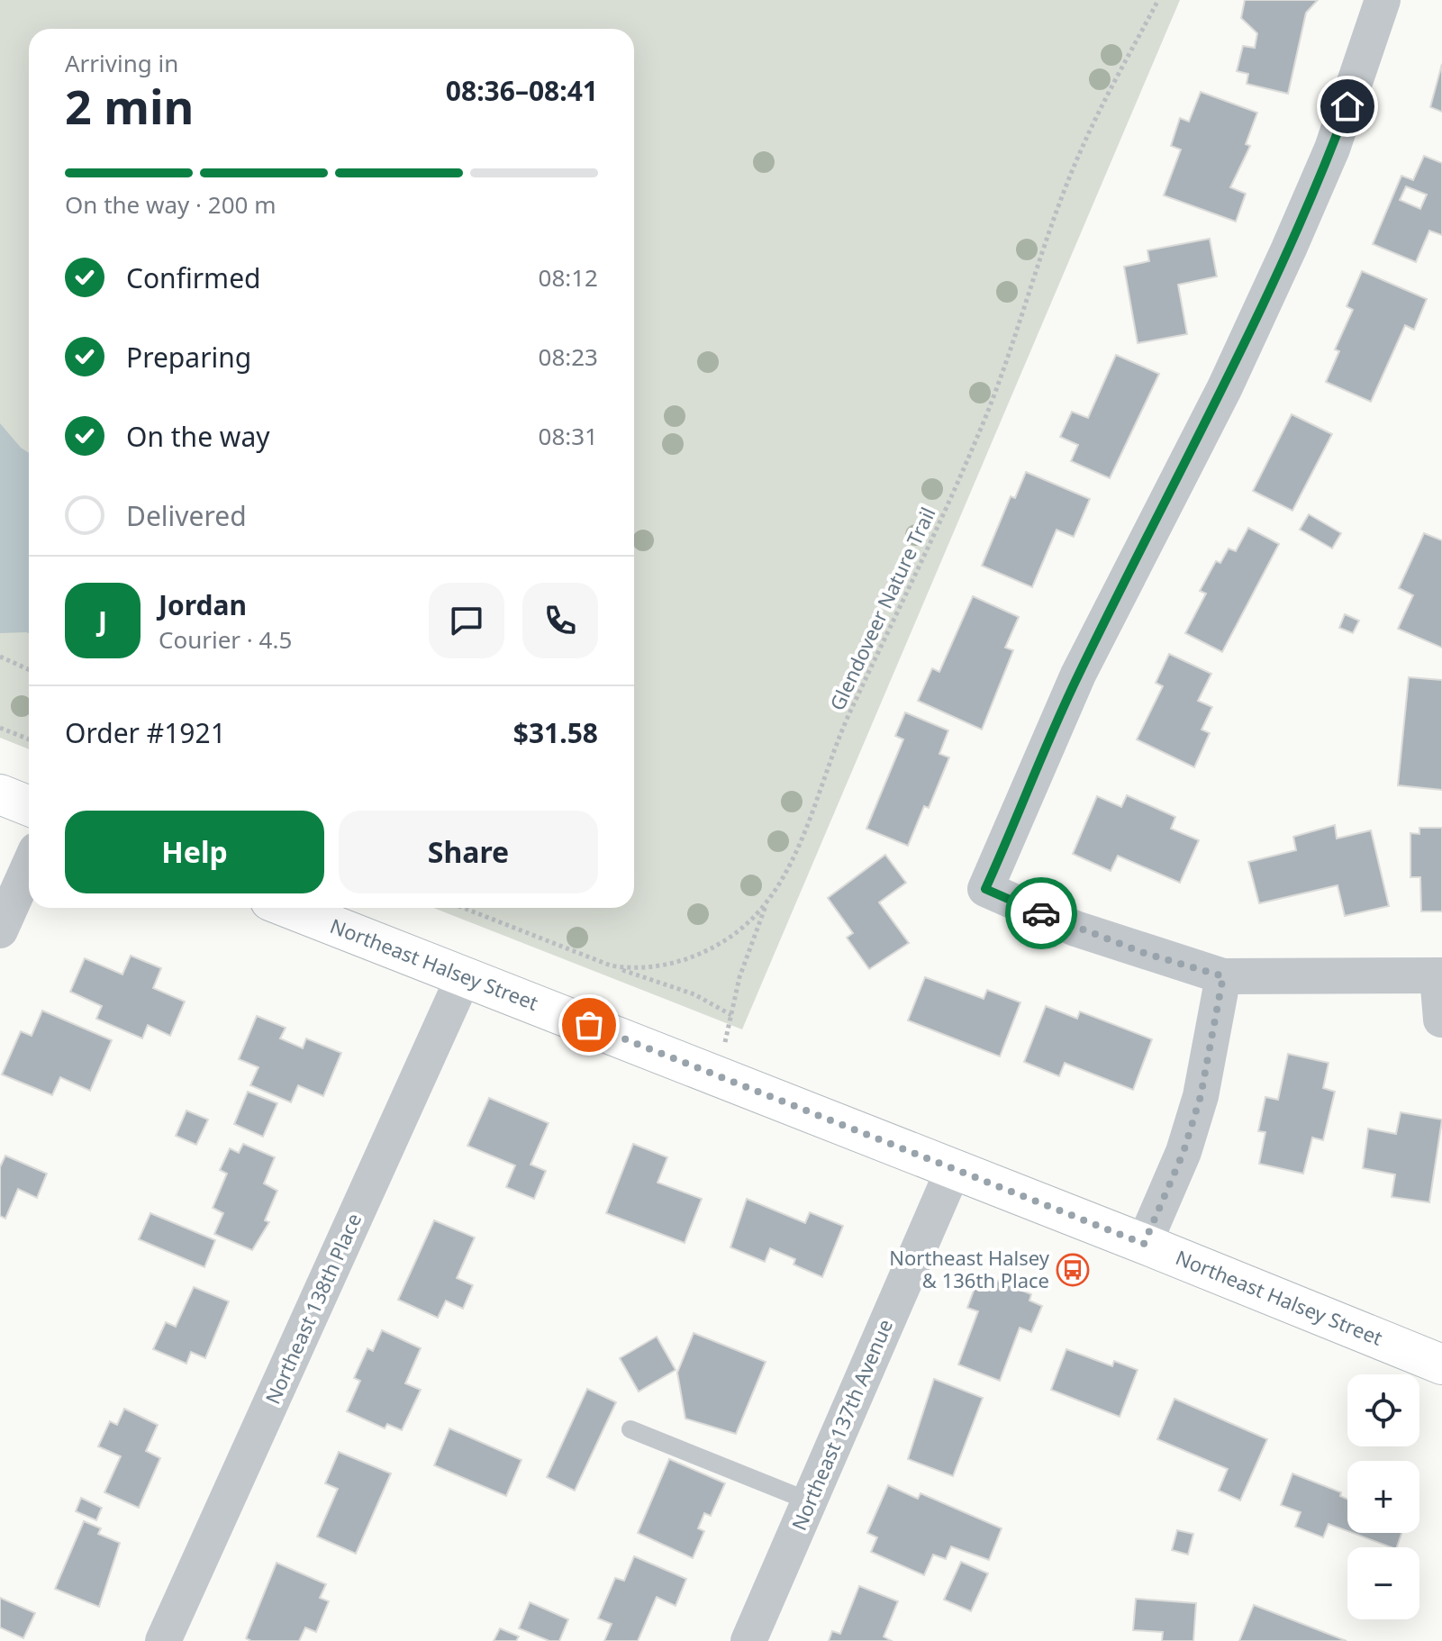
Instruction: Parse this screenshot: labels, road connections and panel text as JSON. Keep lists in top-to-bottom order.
{
  "streets": {
    "main road": ["Northeast Halsey Street"],
    "street": ["Northeast 138th Place", "Northeast 137th Avenue"],
    "path": ["Glendoveer Nature Trail"]
  },
  "crossings": [
    ["Northeast Halsey Street", "Northeast 138th Place"],
    ["Northeast Halsey Street", "Northeast 137th Avenue"]
  ],
  "places": {
    "bus stop": ["Northeast Halsey & 136th Place"]
  },
  "page": {
    "heading": ["2 min", "Arriving in", "08:36–08:41"],
    "panel": [
      "Jordan",
      "Courier · 4.5",
      "Order #1921",
      "$31.58"
    ],
    "bar": "On the way · 200 m",
    "list": [
      ["Confirmed", "08:12"],
      ["Preparing", "08:23"],
      ["On the way", "08:31"],
      "Delivered"
    ],
    "round": "J",
    "buttons": ["Help", "Share"],
    "map_buttons": ["+", "−"]
  }
}
